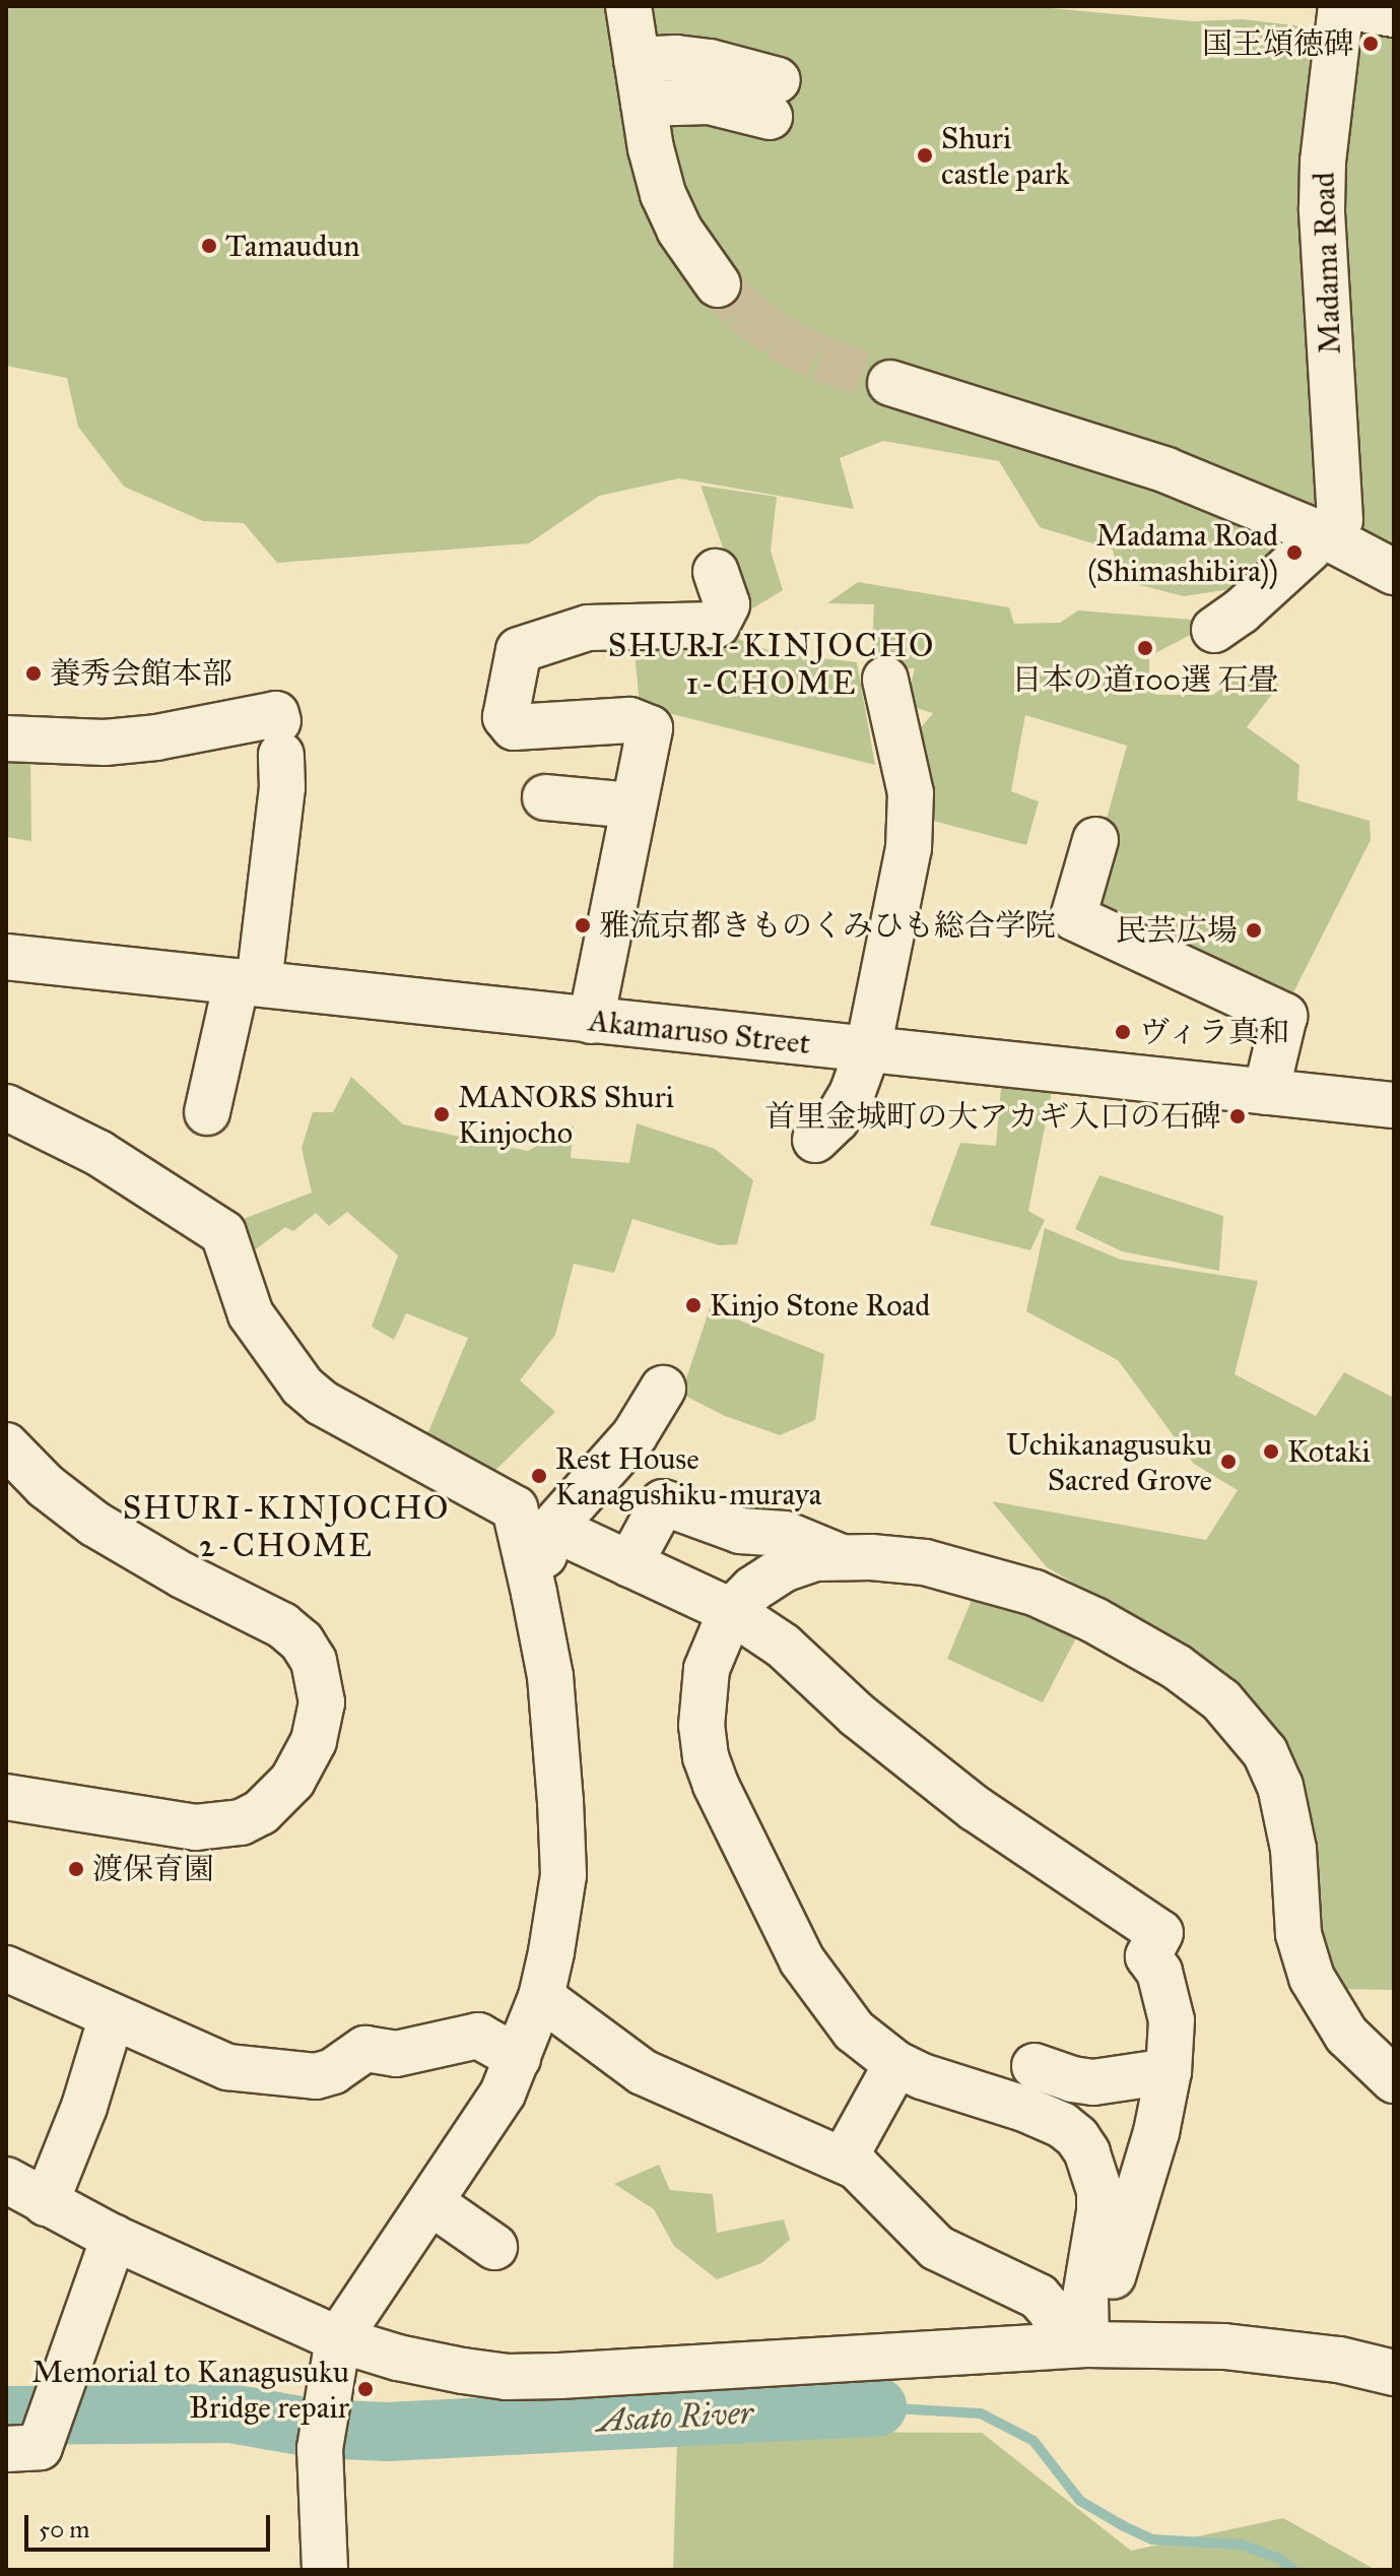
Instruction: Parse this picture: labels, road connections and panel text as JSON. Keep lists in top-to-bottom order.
{
  "streets": {
    "street": ["Madama Road", "Akamaruso Street"]
  },
  "districts": ["SHURI-KINJOCHO 1-CHOME", "SHURI-KINJOCHO 2-CHOME"],
  "water": ["Asato River"],
  "places": [
    "国王頌徳碑",
    "Shuri castle park",
    "Tamaudun",
    "Madama Road (Shimashibira))",
    "日本の道100選 石畳",
    "養秀会館本部",
    "雅流京都きものくみひも総合学院",
    "民芸広場",
    "ヴィラ真和",
    "MANORS Shuri Kinjocho",
    "首里金城町の大アカギ入口の石碑",
    "Kinjo Stone Road",
    "Kotaki",
    "Uchikanagusuku Sacred Grove",
    "Rest House Kanagushiku-muraya",
    "渡保育園",
    "Memorial to Kanagusuku Bridge repair"
  ],
  "scale_bar": "50 m"
}
